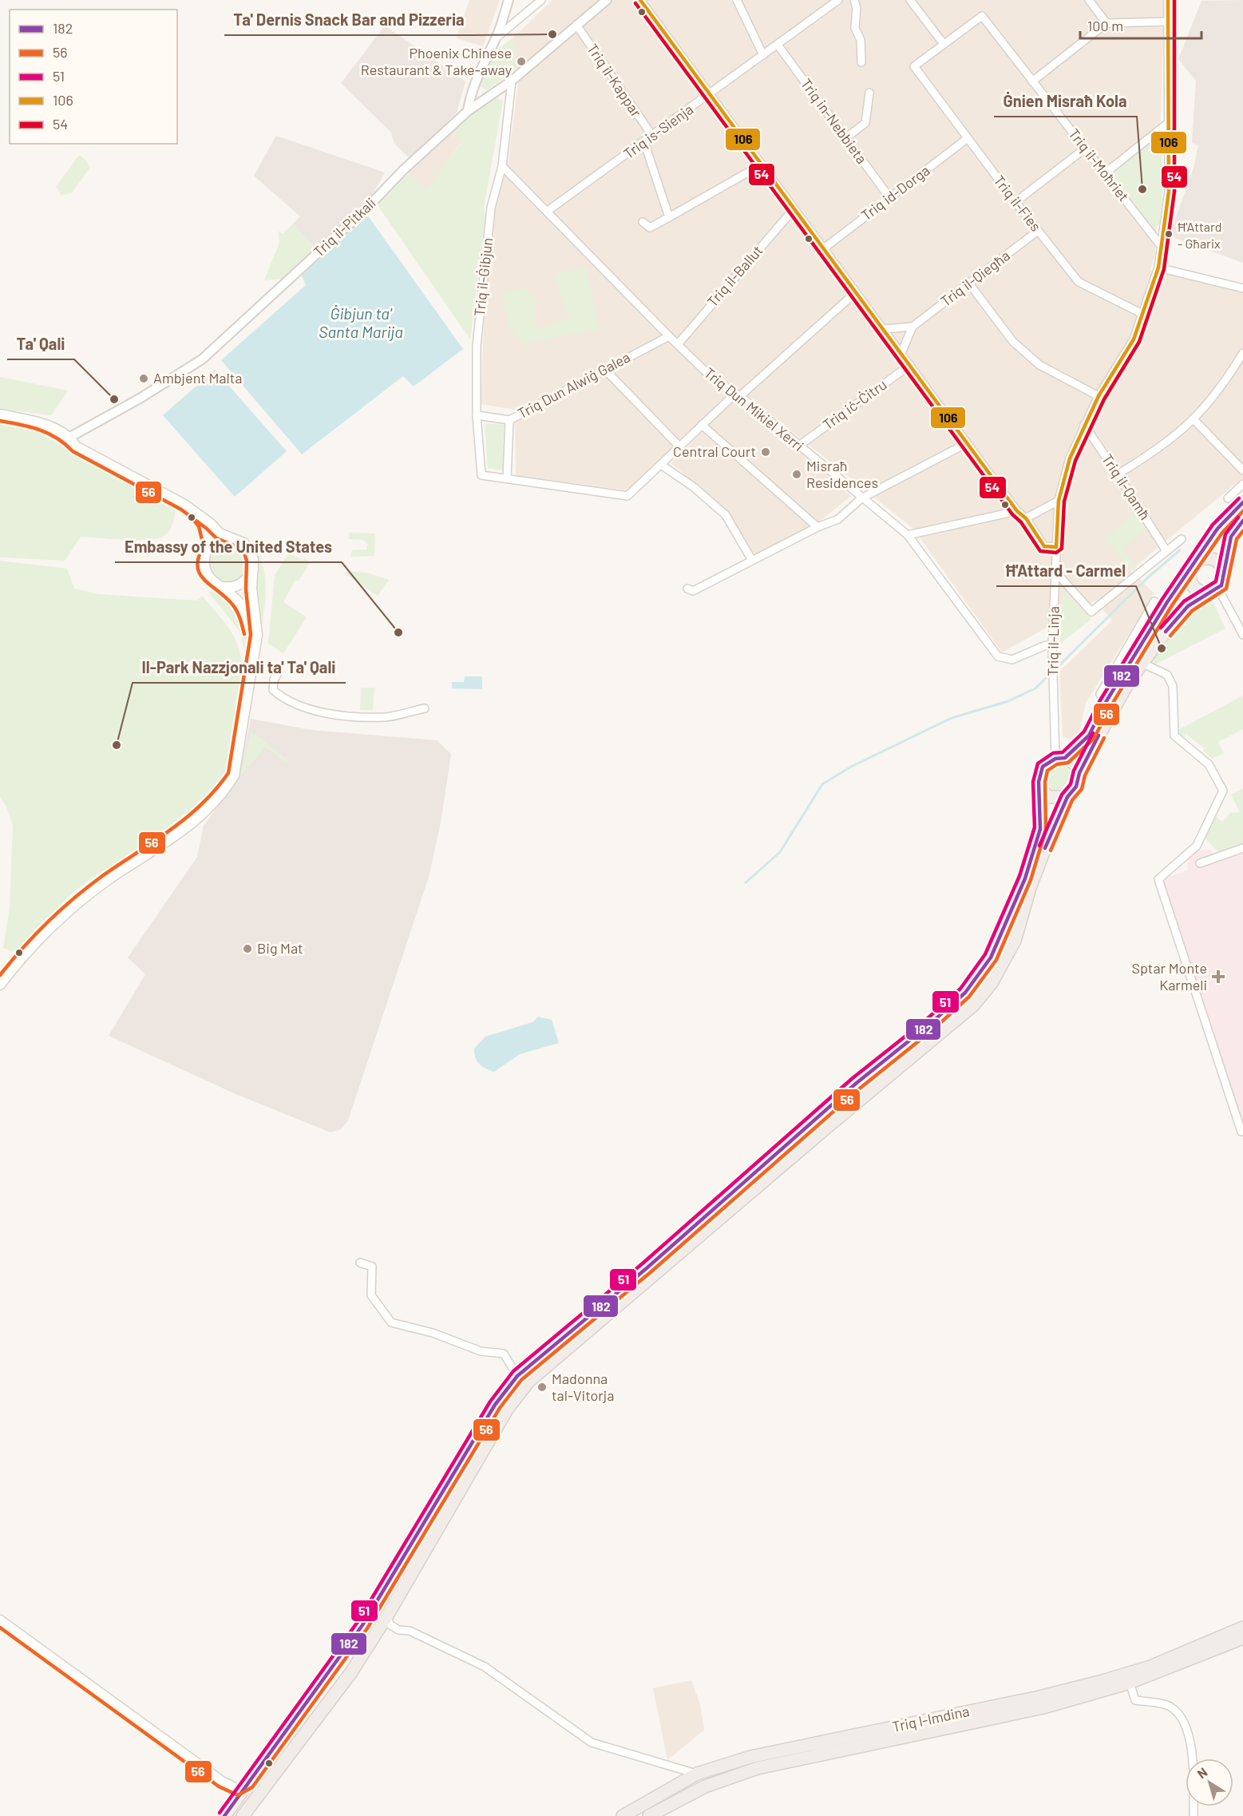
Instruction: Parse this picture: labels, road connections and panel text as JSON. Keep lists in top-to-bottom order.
{
  "streets": {
    "highway": ["Triq l-Imdina"],
    "street": [
      "Triq il-Kappar",
      "Triq in-Nebbieta",
      "Triq is-Sienja",
      "Triq il-Moħriet",
      "Triq id-Dorga",
      "Triq il-Fies",
      "Triq il-Pitkali",
      "Triq il-Ballut",
      "Triq il-Ġibjun",
      "Triq il-Qiegħa",
      "Triq Dun Alwiġ Galea",
      "Triq iċ-Ċitru",
      "Triq Dun Mikiel Xerri",
      "Triq il-Qamħ",
      "Triq il-Linja"
    ]
  },
  "crossings": [
    ["Triq il-Kappar", "Triq is-Sienja"],
    ["Triq il-Kappar", "Triq il-Pitkali"],
    ["Triq in-Nebbieta", "Triq is-Sienja"],
    ["Triq in-Nebbieta", "Triq id-Dorga"],
    ["Triq is-Sienja", "Triq Dun Mikiel Xerri"],
    ["Triq il-Moħriet", "Triq il-Fies"],
    ["Triq il-Moħriet", "Triq il-Linja"],
    ["Triq id-Dorga", "Triq il-Fies"],
    ["Triq il-Fies", "Triq il-Qiegħa"],
    ["Triq il-Fies", "Triq il-Linja"],
    ["Triq il-Pitkali", "Triq il-Ġibjun"],
    ["Triq il-Ballut", "Triq Dun Mikiel Xerri"],
    ["Triq il-Ġibjun", "Triq Dun Alwiġ Galea"],
    ["Triq il-Ġibjun", "Triq Dun Mikiel Xerri"],
    ["Triq Dun Alwiġ Galea", "Triq Dun Mikiel Xerri"],
    ["Triq iċ-Ċitru", "Triq Dun Mikiel Xerri"],
    ["Triq Dun Mikiel Xerri", "Triq il-Linja"],
    ["Triq il-Qamħ", "Triq il-Linja"]
  ],
  "water": ["Ġibjun ta' Santa Marija"],
  "places": {
    "other": [
      "Ta' Dernis Snack Bar and Pizzeria",
      "Phoenix Chinese Restaurant & Take-away",
      "Ġnien Misraħ Kola",
      "Ħ'Attard - Għarix",
      "Ambjent Malta",
      "Ta' Qali",
      "Central Court",
      "Misraħ Residences",
      "Embassy of the United States",
      "Ħ'Attard - Carmel",
      "Il-Park Nazzjonali ta' Ta' Qali",
      "Big Mat",
      "Madonna tal-Vitorja"
    ],
    "health": ["Sptar Monte Karmeli"]
  },
  "lines": [
    "transit line 106",
    "transit line 54",
    "transit line 56",
    "transit line 51",
    "transit line 182"
  ],
  "legend": [
    "182",
    "56",
    "51",
    "106",
    "54"
  ],
  "scale_bar": "100 m",
  "north": "top left"
}
